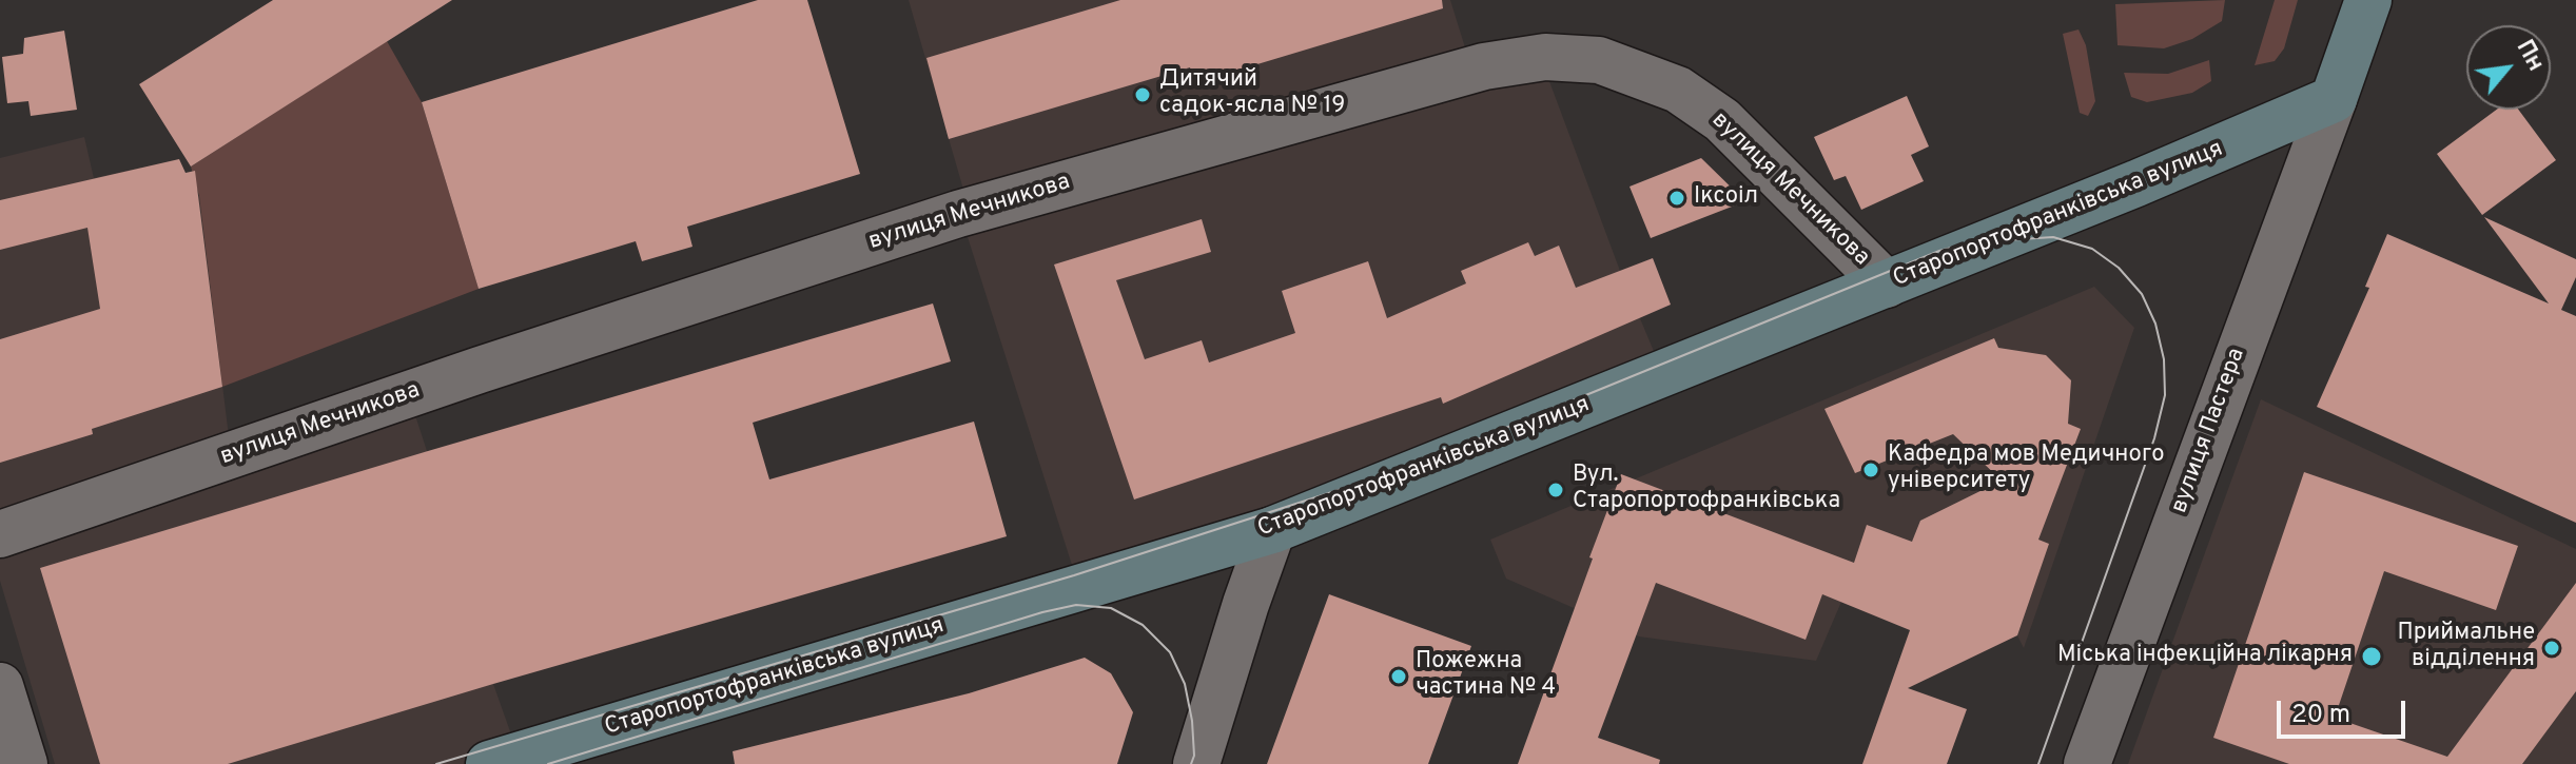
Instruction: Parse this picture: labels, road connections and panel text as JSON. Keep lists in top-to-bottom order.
{
  "streets": {
    "main road": ["Старопортофранківська вулиця"],
    "street": ["вулиця Мечникова", "вулиця Пастера"]
  },
  "crossings": [
    ["вулиця Мечникова", "Старопортофранківська вулиця"],
    ["Старопортофранківська вулиця", "вулиця Пастера"]
  ],
  "places": [
    "Дитячий садок-ясла № 19",
    "Iксоiл",
    "Кафедра мов Медичного університету",
    "Вул. Старопортофранківська",
    "Приймальне відділення",
    "Міська інфекційна лікарня",
    "Пожежна частина № 4"
  ],
  "scale_bar": "20 m",
  "north": "top right"
}
